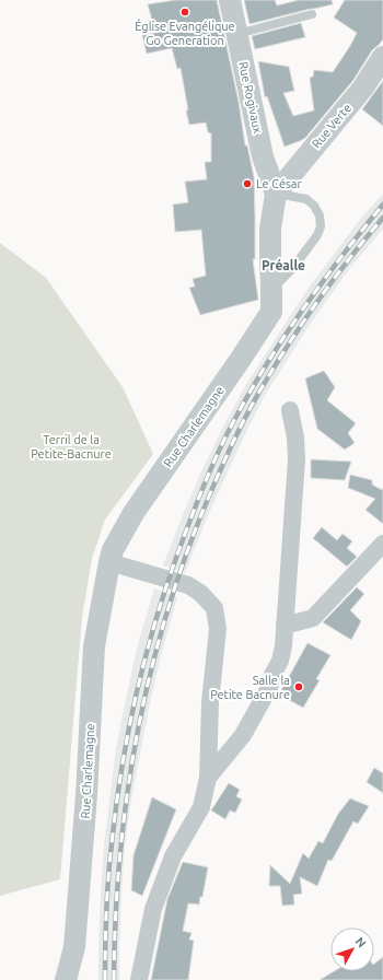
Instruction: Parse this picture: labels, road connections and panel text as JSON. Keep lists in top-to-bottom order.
{
  "streets": {
    "street": ["Rue Rogivaux", "Rue Verte", "Rue Charlemagne"]
  },
  "crossings": [
    ["Rue Rogivaux", "Rue Verte"],
    ["Rue Rogivaux", "Rue Charlemagne"],
    ["Rue Verte", "Rue Charlemagne"]
  ],
  "districts": ["Préalle"],
  "parks": ["Terril de la Petite-Bacnure"],
  "places": ["Église Evangélique Go Generation", "Le César", "Salle la Petite Bacnure"],
  "north": "top right"
}
